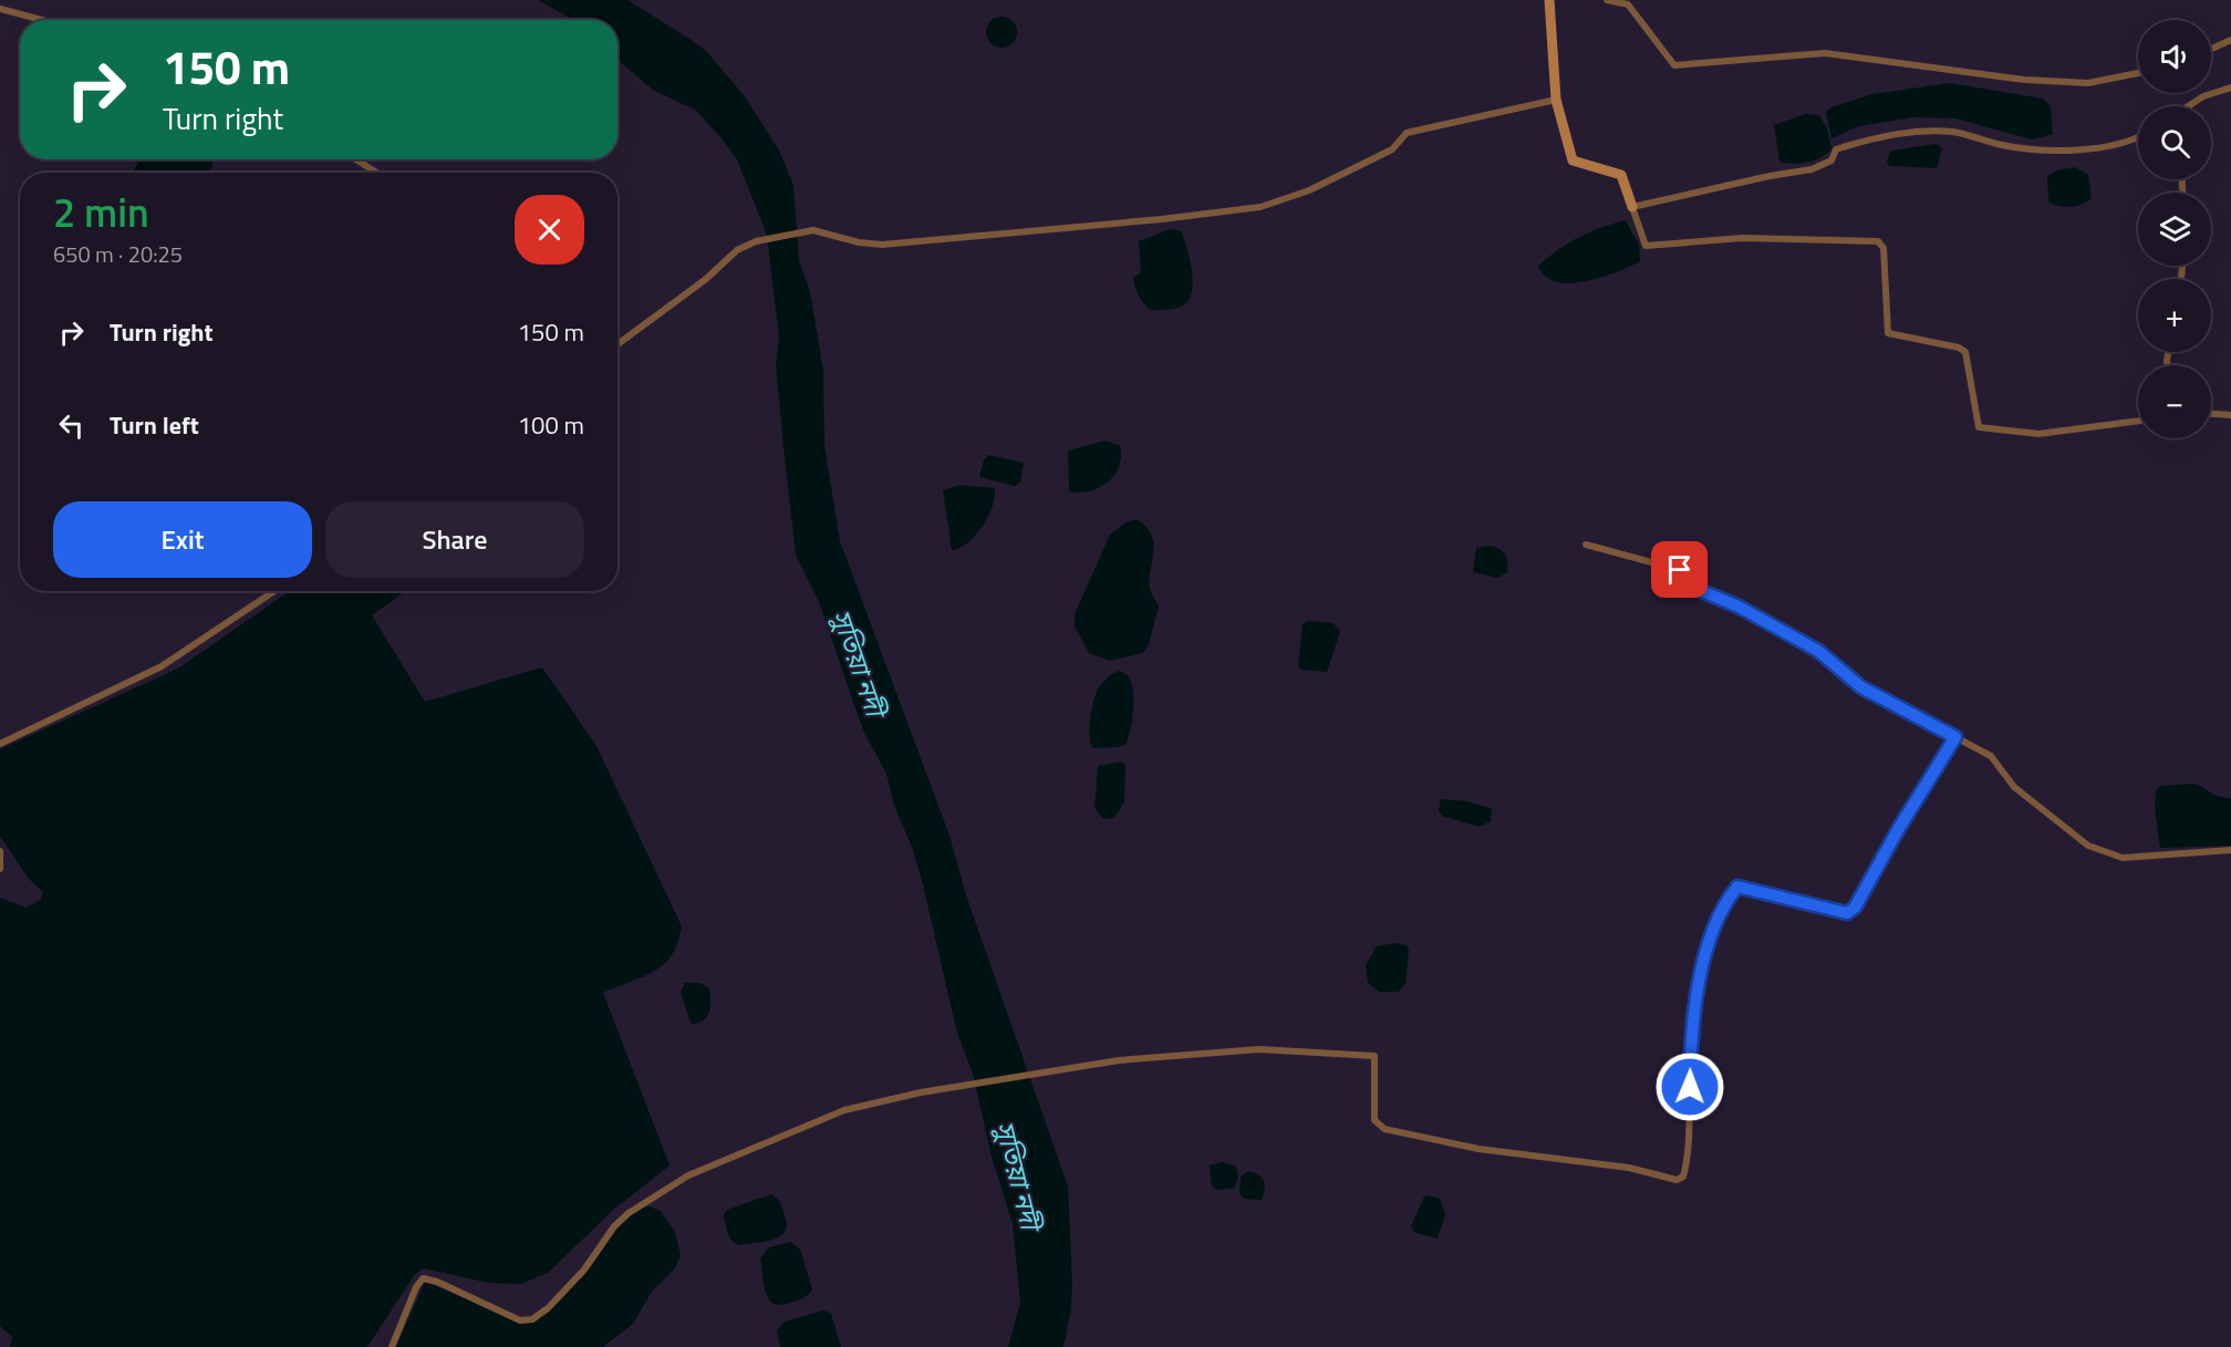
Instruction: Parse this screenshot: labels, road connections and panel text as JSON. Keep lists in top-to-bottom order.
{
  "water": ["সুতিয়া নদী"],
  "page": {
    "map_buttons": ["+", "−"],
    "turn": ["150 m", "Turn right"],
    "heading": ["2 min", "650 m · 20:25"],
    "list": [
      {
        "name": "Turn right",
        "value": "150 m"
      },
      {
        "name": "Turn left",
        "value": "100 m"
      }
    ],
    "buttons": ["Exit", "Share"]
  }
}
